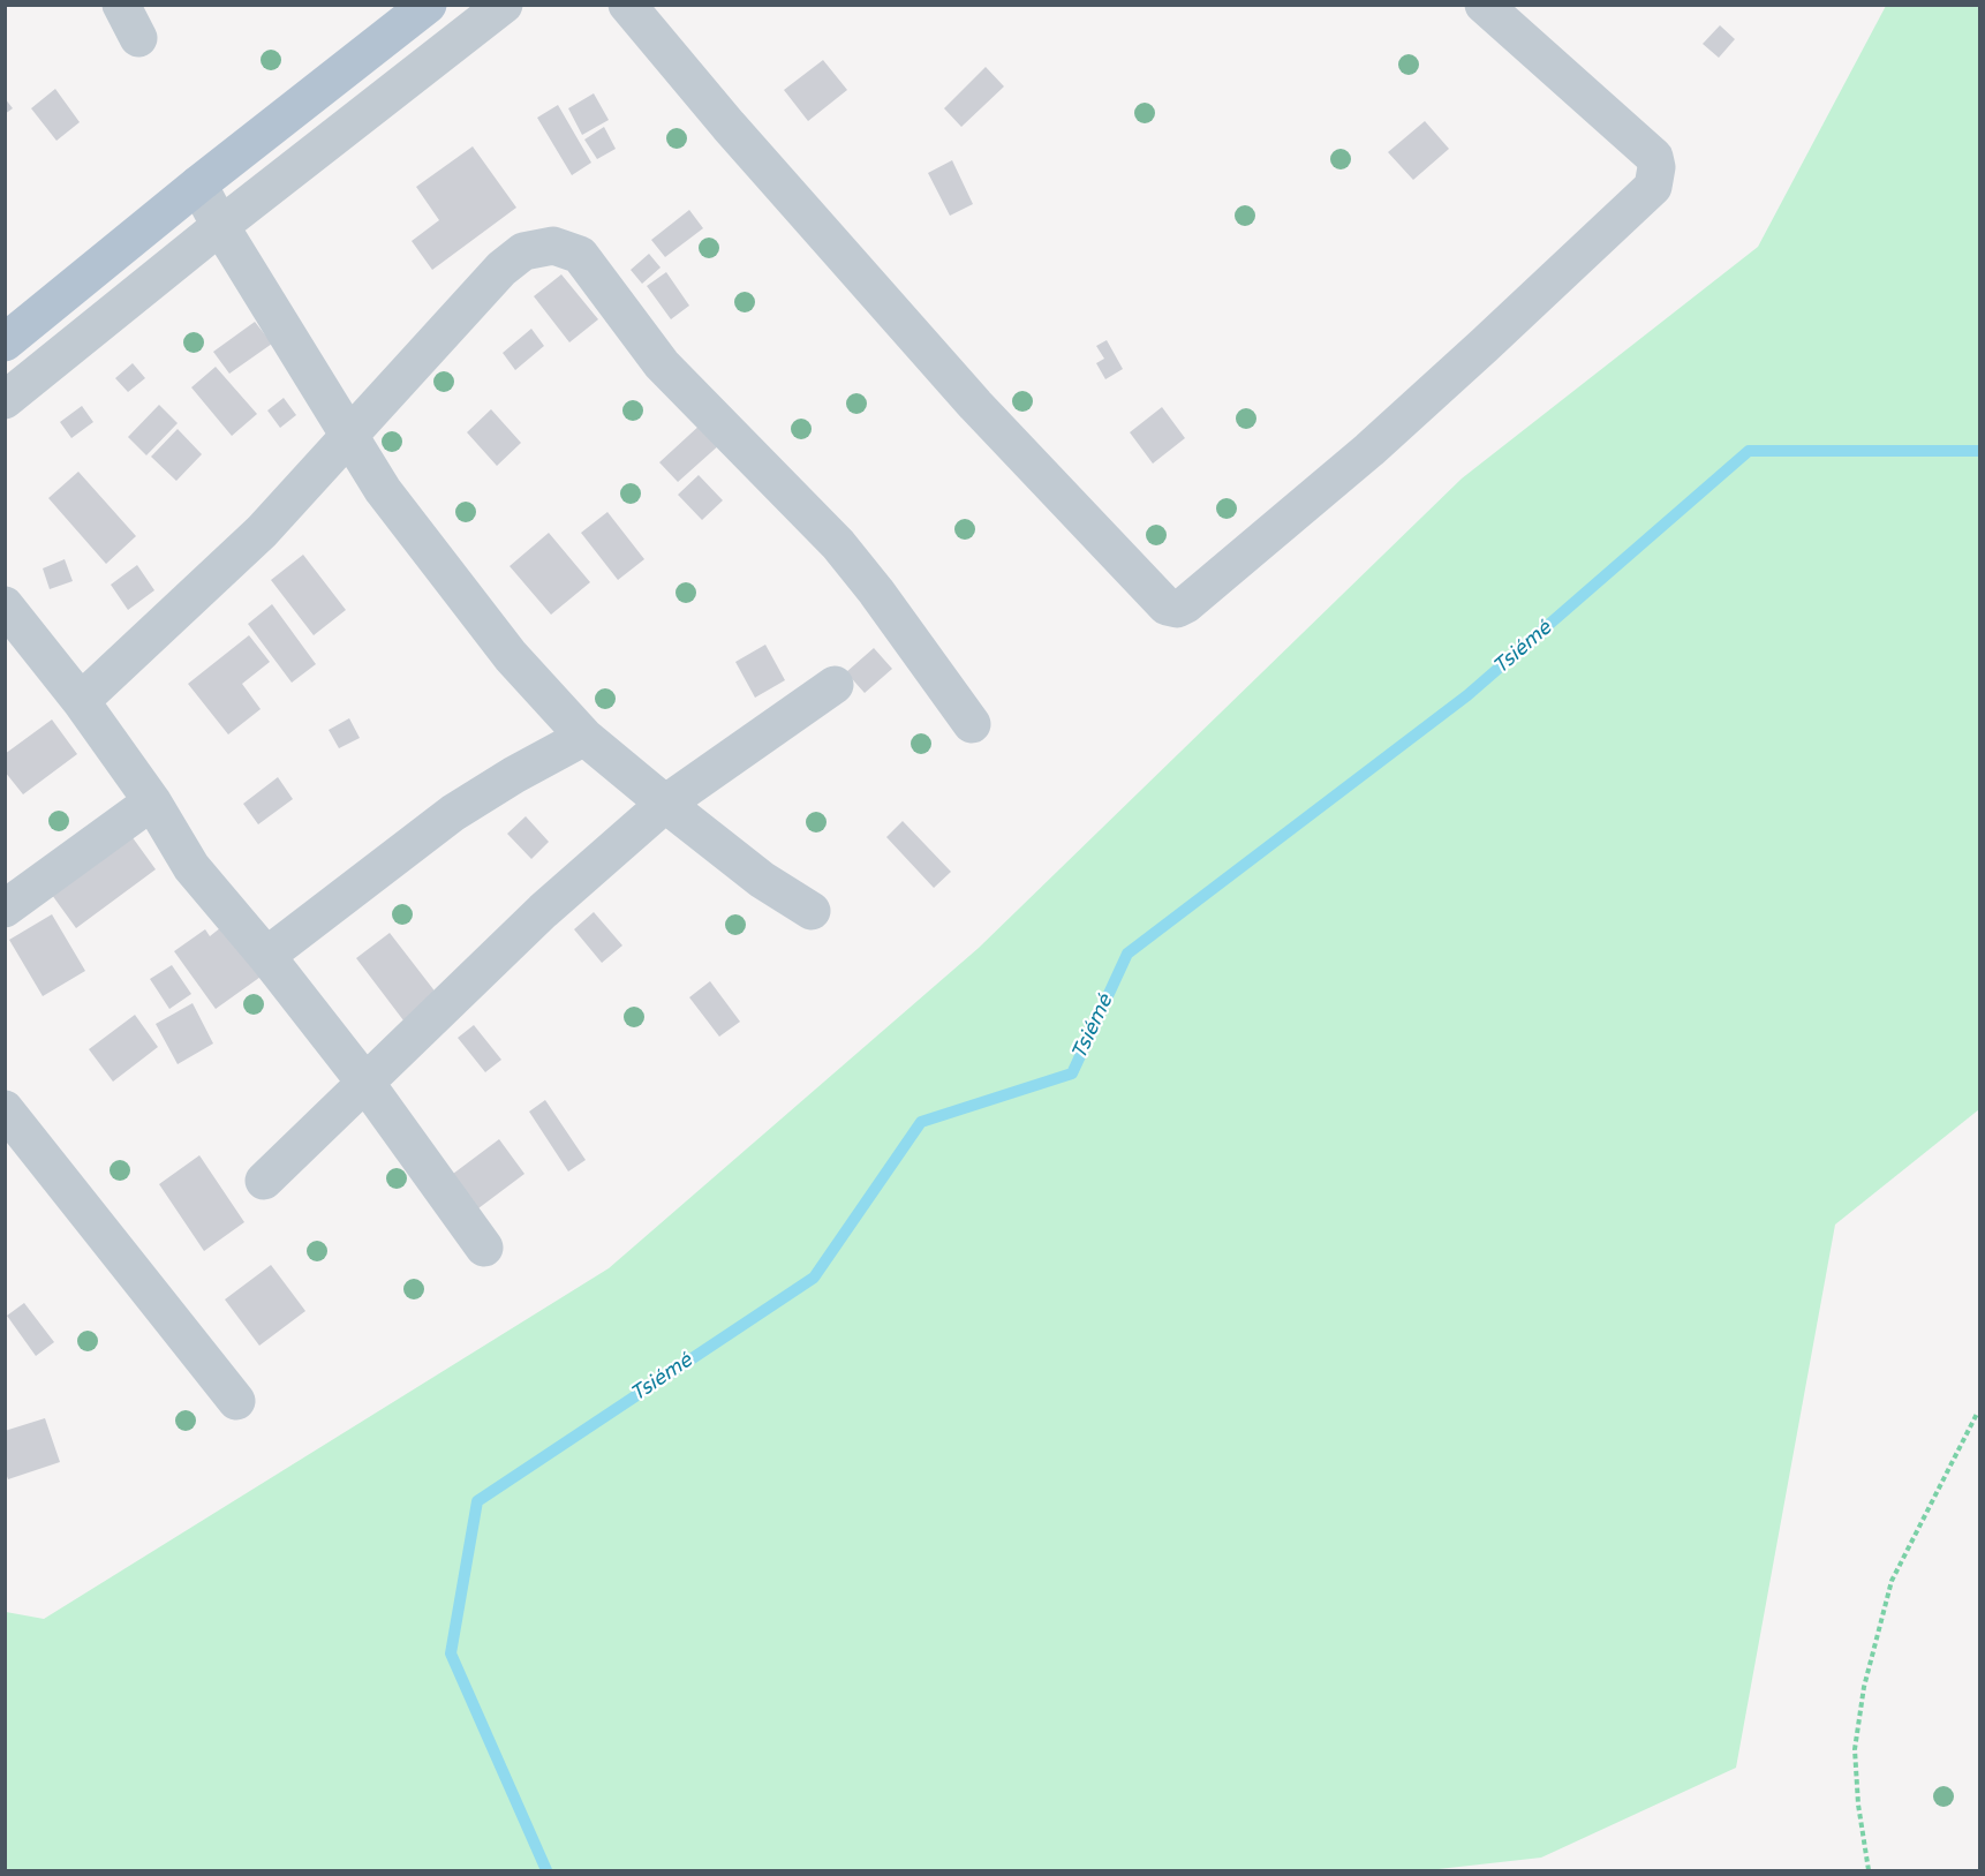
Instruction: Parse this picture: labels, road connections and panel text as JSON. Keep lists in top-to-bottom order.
{
  "water": ["Tsiémé"]
}
